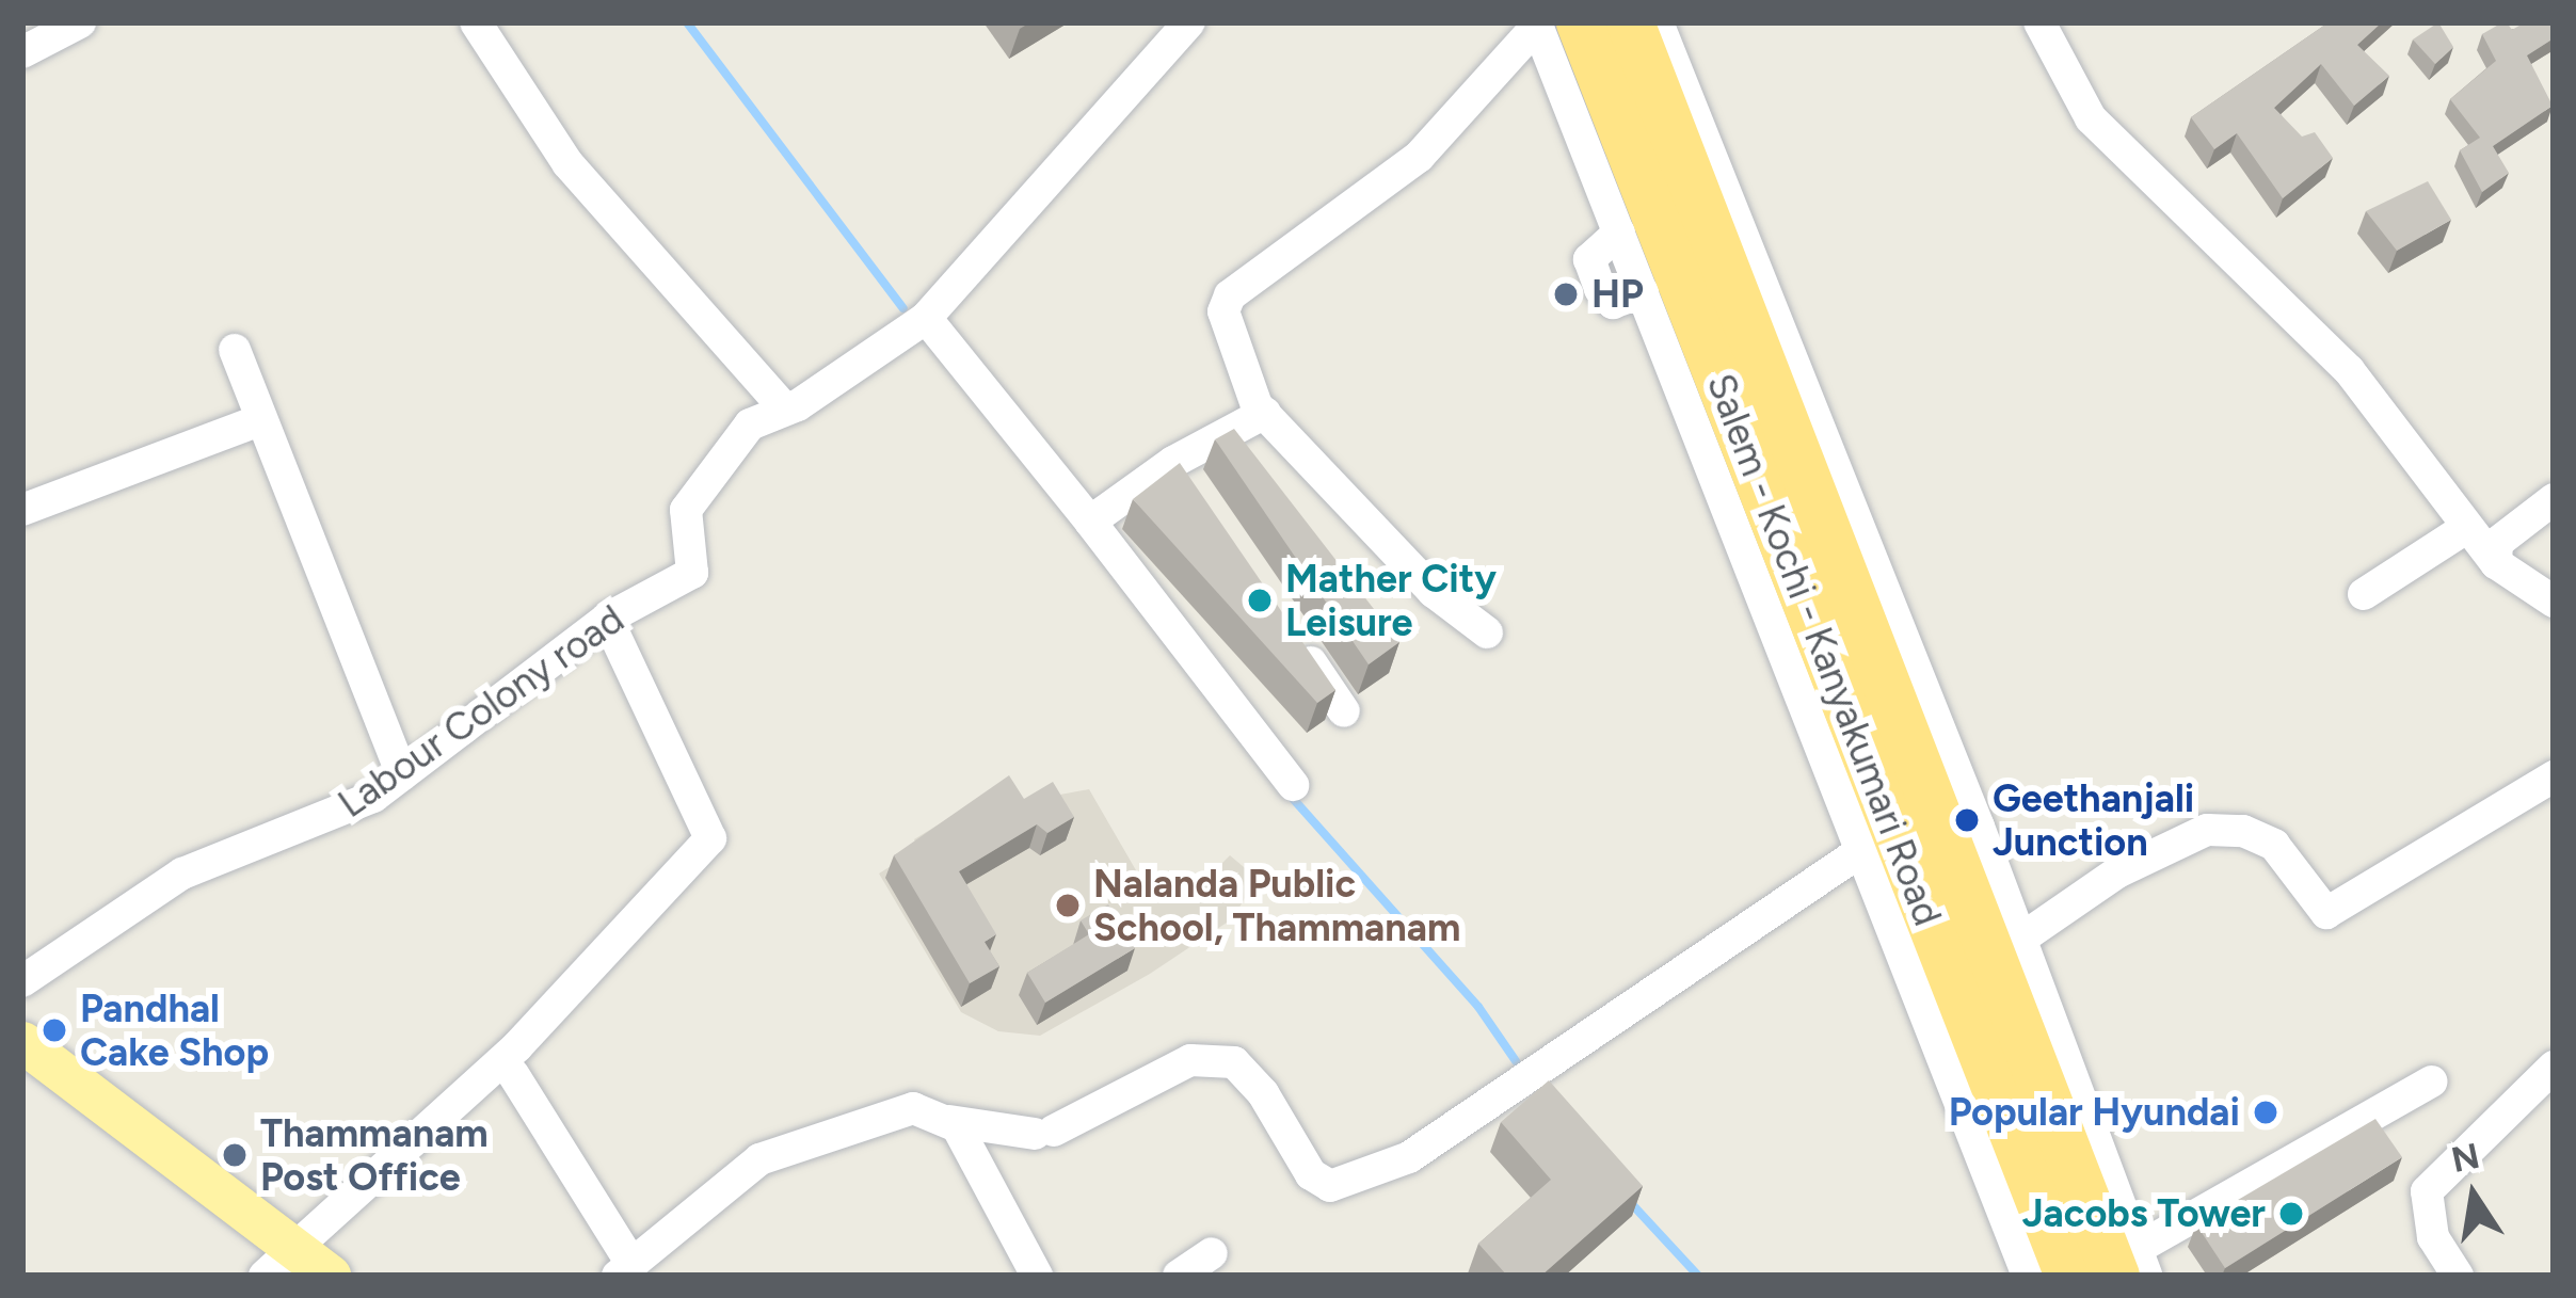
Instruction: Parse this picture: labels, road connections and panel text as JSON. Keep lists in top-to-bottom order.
{
  "streets": {
    "highway": ["Salem - Kochi - Kanyakumari Road"],
    "street": ["Labour Colony road"]
  },
  "places": [
    "HP",
    "Mather City Leisure",
    "Geethanjali Junction",
    "Nalanda Public School, Thammanam",
    "Pandhal Cake Shop",
    "Popular Hyundai",
    "Thammanam Post Office",
    "Jacobs Tower"
  ],
  "north": "top"
}
